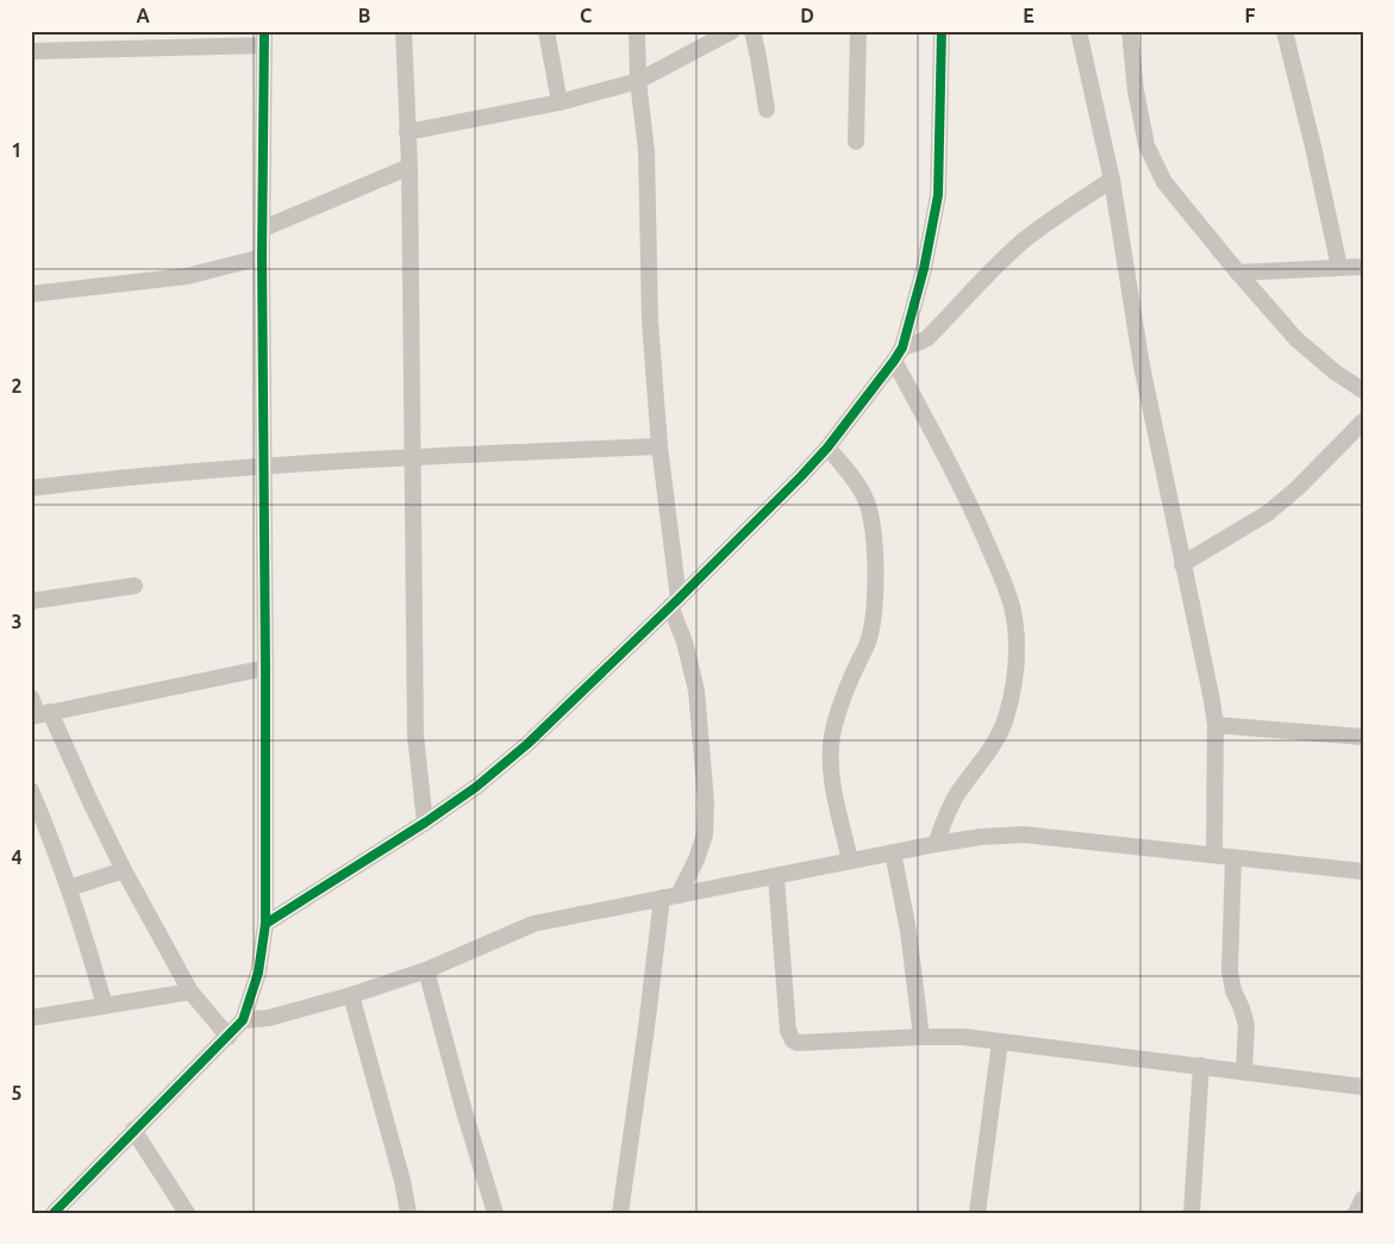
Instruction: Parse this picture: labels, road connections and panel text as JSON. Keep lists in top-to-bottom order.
{
  "grid": {
    "columns": [
      "A",
      "B",
      "C",
      "D",
      "E",
      "F"
    ],
    "rows": [
      "1",
      "2",
      "3",
      "4",
      "5"
    ]
  }
}
